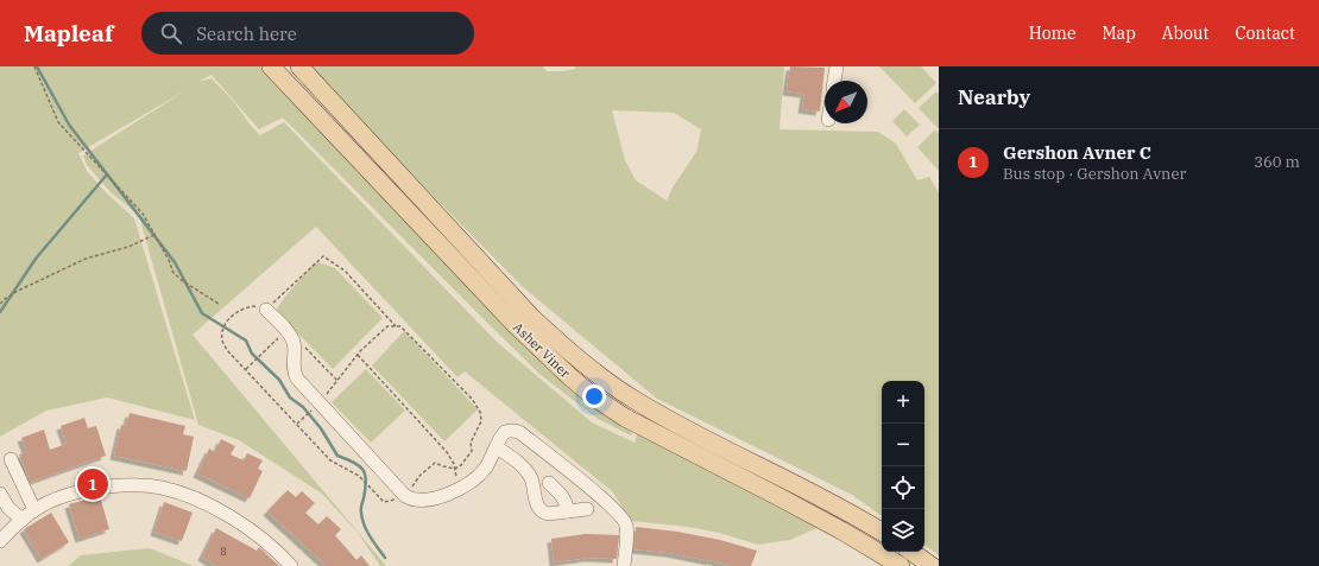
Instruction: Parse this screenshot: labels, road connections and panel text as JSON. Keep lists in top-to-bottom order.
{
  "streets": {
    "main road": ["Asher Viner"]
  },
  "house_numbers": ["8"],
  "north": "bottom left",
  "page": {
    "header": "Mapleaf",
    "search": "Search here",
    "nav": [
      "Home",
      "Map",
      "About",
      "Contact"
    ],
    "heading": "Nearby",
    "list": [
      {
        "mark": "1",
        "name": "Gershon Avner C",
        "note": "Bus stop · Gershon Avner",
        "value": "360 m"
      }
    ],
    "map_buttons": ["+", "−"],
    "pins": "1"
  }
}
